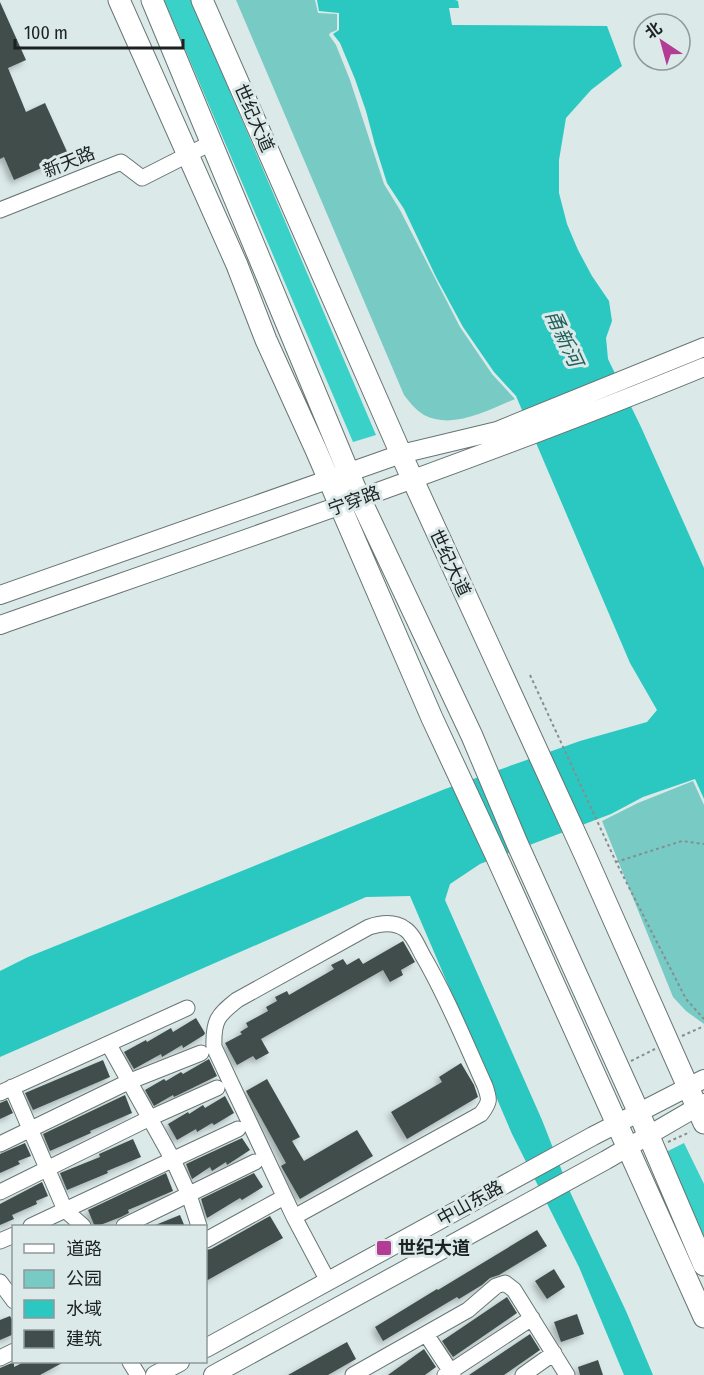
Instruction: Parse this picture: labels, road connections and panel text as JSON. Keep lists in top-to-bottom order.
{
  "streets": {
    "highway": ["世纪大道"],
    "main road": ["宁穿路", "中山东路"],
    "street": ["新天路"]
  },
  "crossings": [
    ["世纪大道", "宁穿路"],
    ["世纪大道", "中山东路"]
  ],
  "water": ["甬新河"],
  "places": {
    "transit": ["世纪大道"]
  },
  "legend": [
    "道路",
    "公园",
    "水域",
    "建筑"
  ],
  "scale_bar": "100 m",
  "north": "top left"
}
